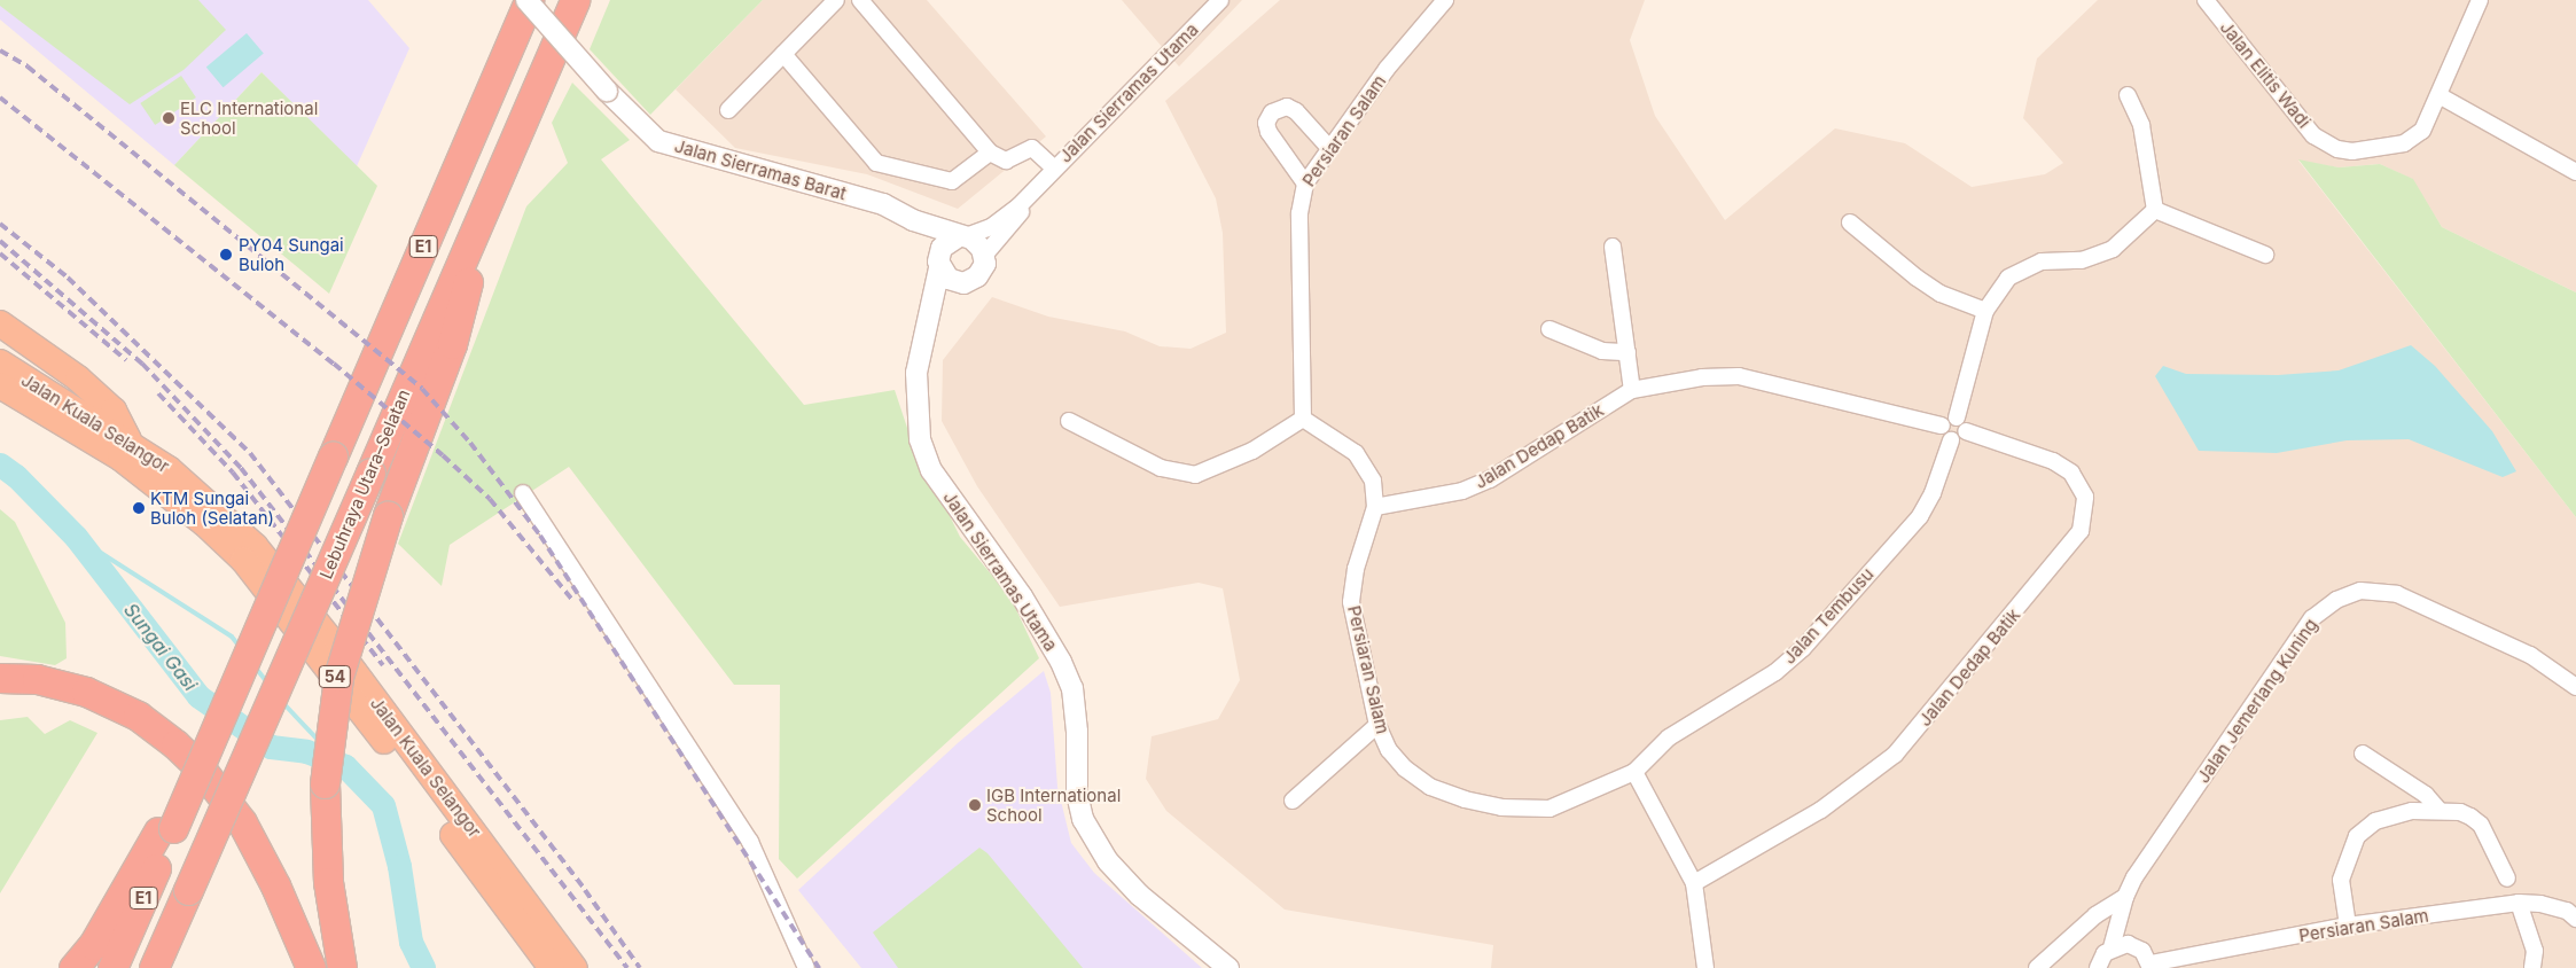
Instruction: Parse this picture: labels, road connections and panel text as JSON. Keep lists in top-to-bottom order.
{
  "streets": {
    "highway": [
      "E1",
      "Jalan Kuala Selangor",
      "Lebuhraya Utara–Selatan",
      "54"
    ],
    "street": [
      "Jalan Elitis Wadi",
      "Jalan Sierramas Utama",
      "Persiaran Salam",
      "Jalan Sierramas Barat",
      "Jalan Dedap Batik",
      "Jalan Tembusu",
      "Jalan Jemerlang Kuning"
    ]
  },
  "crossings": [
    ["Jalan Sierramas Utama", "Jalan Sierramas Barat"],
    ["Persiaran Salam", "Jalan Dedap Batik"],
    ["Persiaran Salam", "Jalan Tembusu"],
    ["Jalan Sierramas Barat", "E1"],
    ["Jalan Dedap Batik", "Jalan Tembusu"]
  ],
  "water": ["Sungai Gasi"],
  "places": [
    "ELC International School",
    "PY04 Sungai Buloh",
    "KTM Sungai Buloh (Selatan)",
    "IGB International School"
  ]
}
